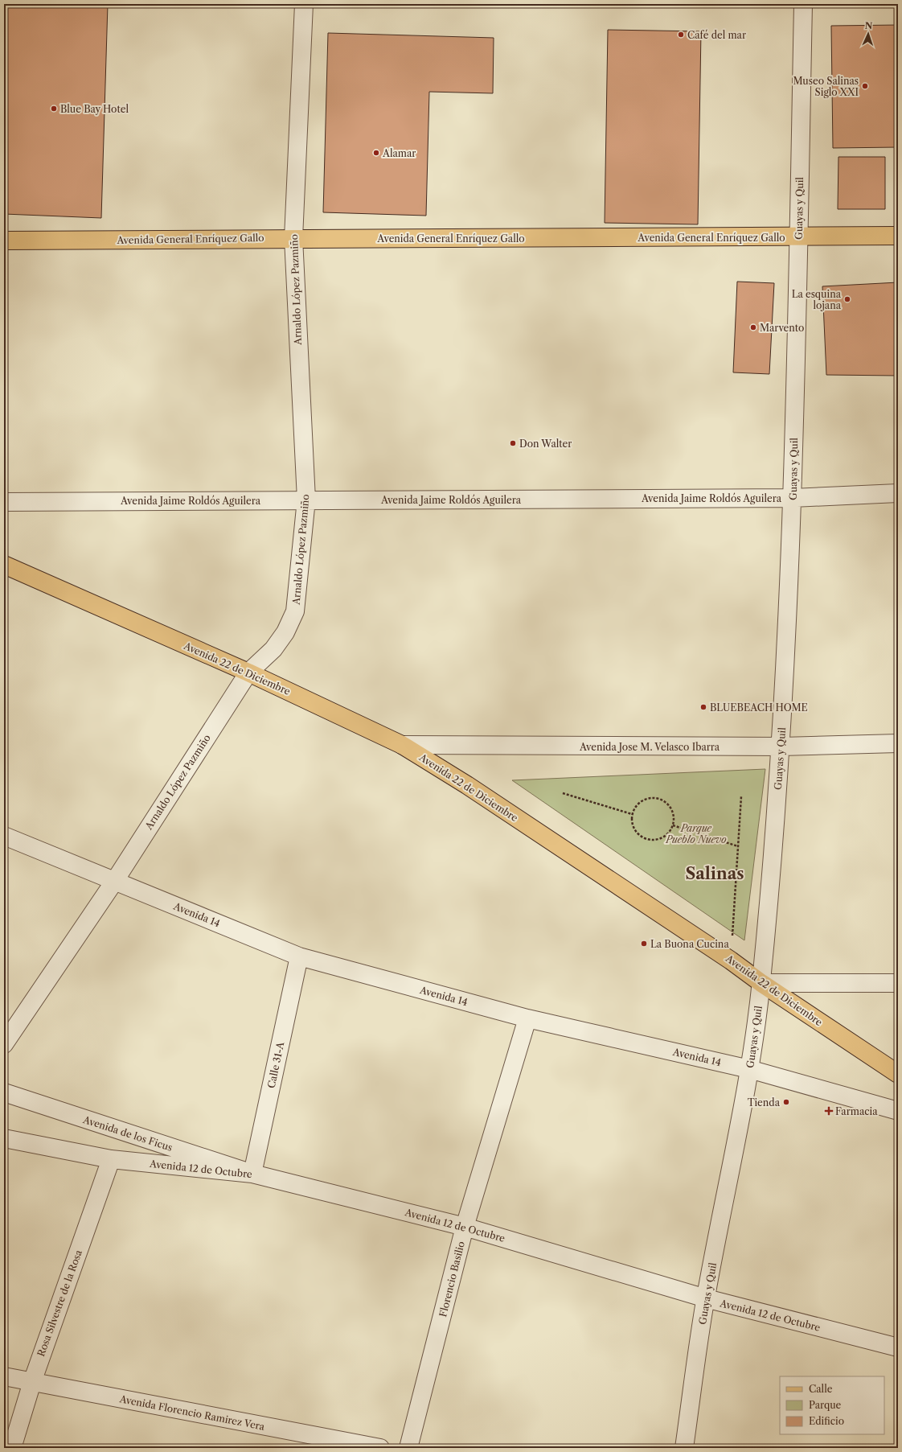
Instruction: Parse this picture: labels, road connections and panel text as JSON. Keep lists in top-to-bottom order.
{
  "streets": {
    "main road": ["Avenida General Enríquez Gallo", "Avenida 22 de Diciembre"],
    "street": [
      "Guayas y Quil",
      "Arnaldo López Pazmiño",
      "Avenida Jaime Roldós Aguilera",
      "Avenida Jose M. Velasco Ibarra",
      "Avenida 14",
      "Calle 31-A",
      "Avenida de los Ficus",
      "Avenida 12 de Octubre",
      "Florencio Basilio",
      "Rosa Silvestre de la Rosa",
      "Avenida Florencio Ramirez Vera"
    ]
  },
  "crossings": [
    ["Guayas y Quil", "Avenida General Enríquez Gallo"],
    ["Guayas y Quil", "Avenida Jaime Roldós Aguilera"],
    ["Guayas y Quil", "Avenida 22 de Diciembre"],
    ["Guayas y Quil", "Avenida Jose M. Velasco Ibarra"],
    ["Guayas y Quil", "Avenida 14"],
    ["Guayas y Quil", "Avenida 12 de Octubre"],
    ["Avenida General Enríquez Gallo", "Arnaldo López Pazmiño"],
    ["Arnaldo López Pazmiño", "Avenida Jaime Roldós Aguilera"],
    ["Arnaldo López Pazmiño", "Avenida 22 de Diciembre"],
    ["Arnaldo López Pazmiño", "Avenida 14"],
    ["Avenida 22 de Diciembre", "Avenida Jose M. Velasco Ibarra"],
    ["Avenida 14", "Calle 31-A"],
    ["Avenida 14", "Florencio Basilio"],
    ["Calle 31-A", "Avenida de los Ficus"],
    ["Calle 31-A", "Avenida 12 de Octubre"],
    ["Avenida de los Ficus", "Avenida 12 de Octubre"],
    ["Avenida 12 de Octubre", "Florencio Basilio"],
    ["Avenida 12 de Octubre", "Rosa Silvestre de la Rosa"],
    ["Rosa Silvestre de la Rosa", "Avenida Florencio Ramirez Vera"]
  ],
  "districts": ["Salinas"],
  "parks": ["Parque Pueblo Nuevo"],
  "places": {
    "other": [
      "Café del mar",
      "Museo Salinas Siglo XXI",
      "Blue Bay Hotel",
      "Alamar",
      "La esquina lojana",
      "Marvento",
      "Don Walter",
      "BLUEBEACH HOME",
      "La Buona Cucina",
      "Tienda"
    ],
    "health": ["Farmacia"]
  },
  "legend": ["Calle", "Parque", "Edificio"],
  "north": "top"
}
